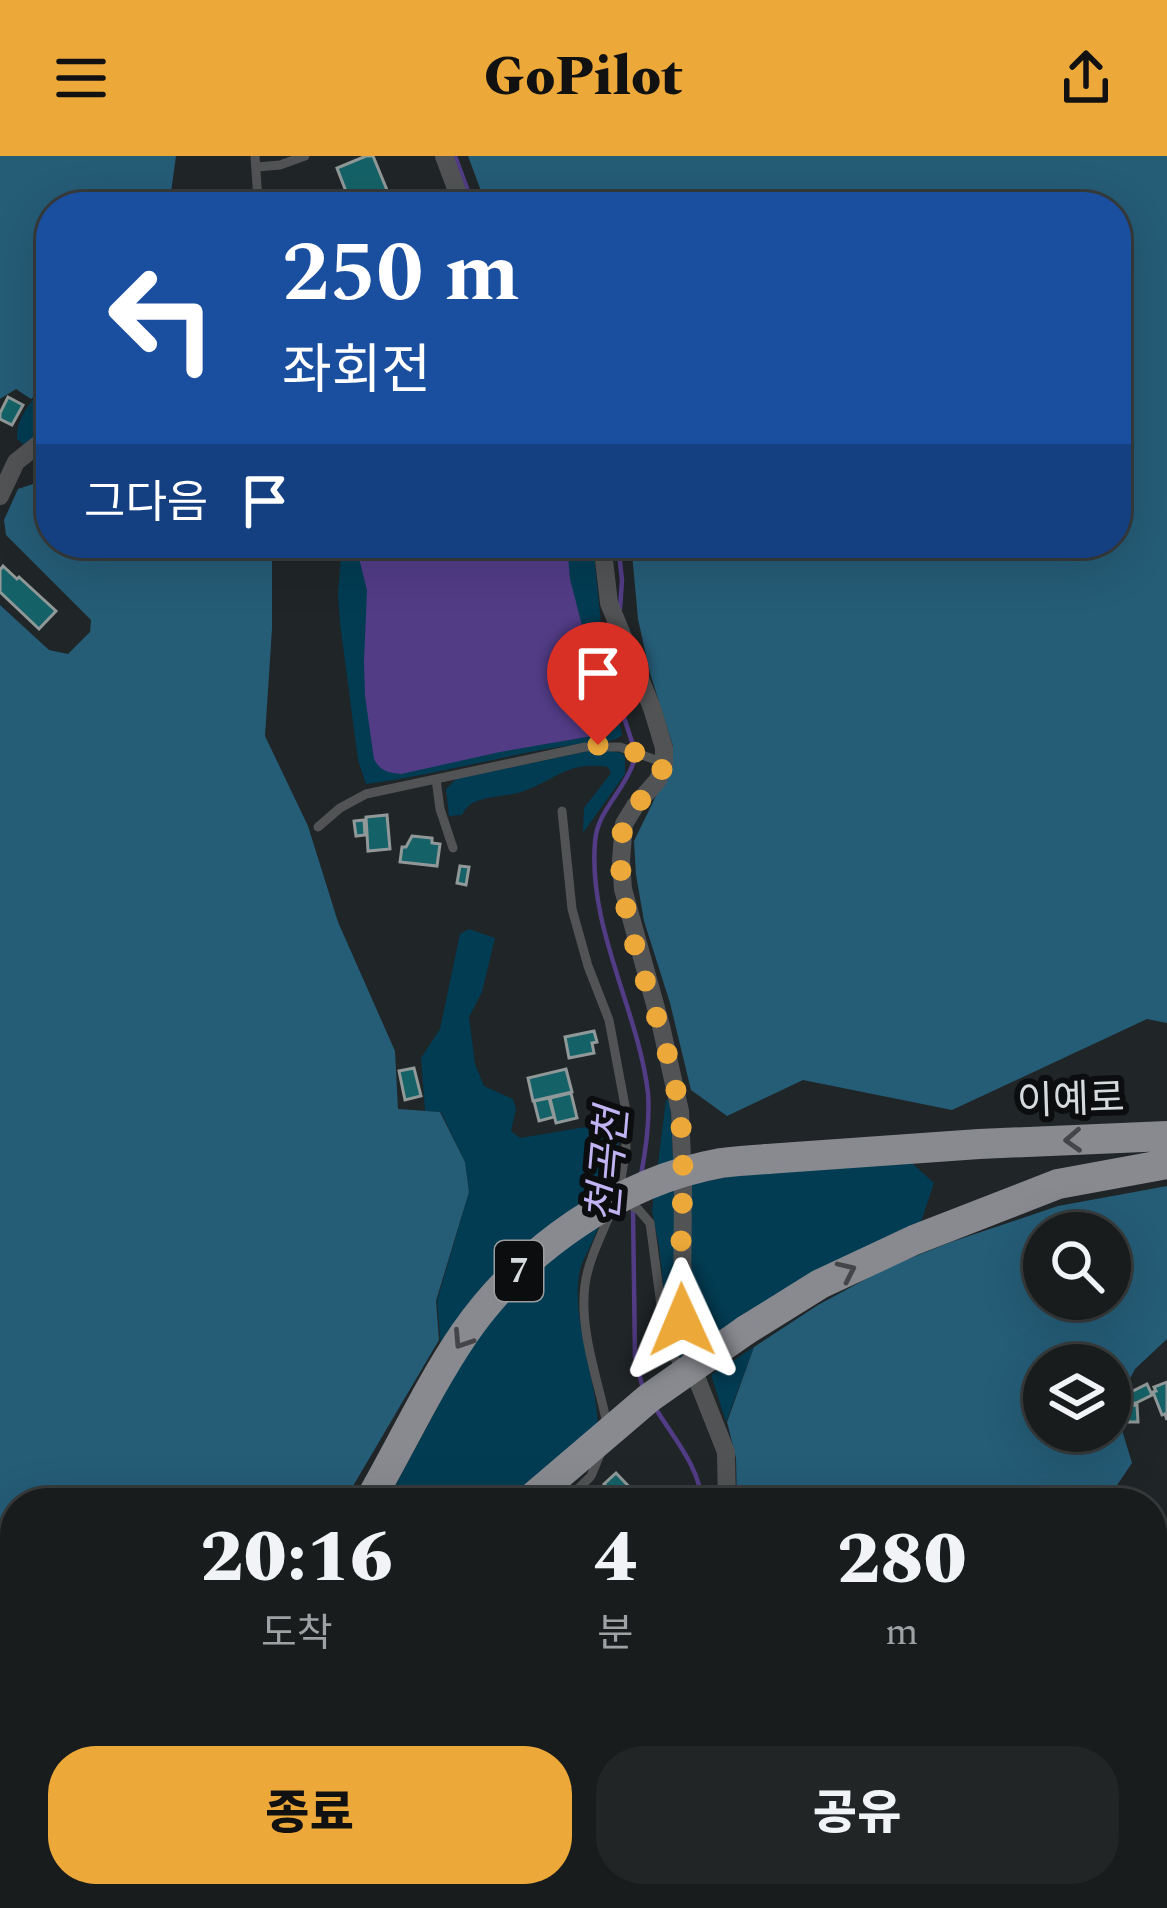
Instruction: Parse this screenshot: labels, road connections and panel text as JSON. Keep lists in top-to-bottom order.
{
  "streets": {
    "highway": ["이예로", "7"]
  },
  "water": ["천곡천"],
  "page": {
    "header": "GoPilot",
    "turn": ["250 m", "좌회전"],
    "then": "그다음",
    "eta": [
      "20:16",
      "도착",
      "4",
      "분",
      "280",
      "m"
    ],
    "buttons": ["종료", "공유"]
  }
}
